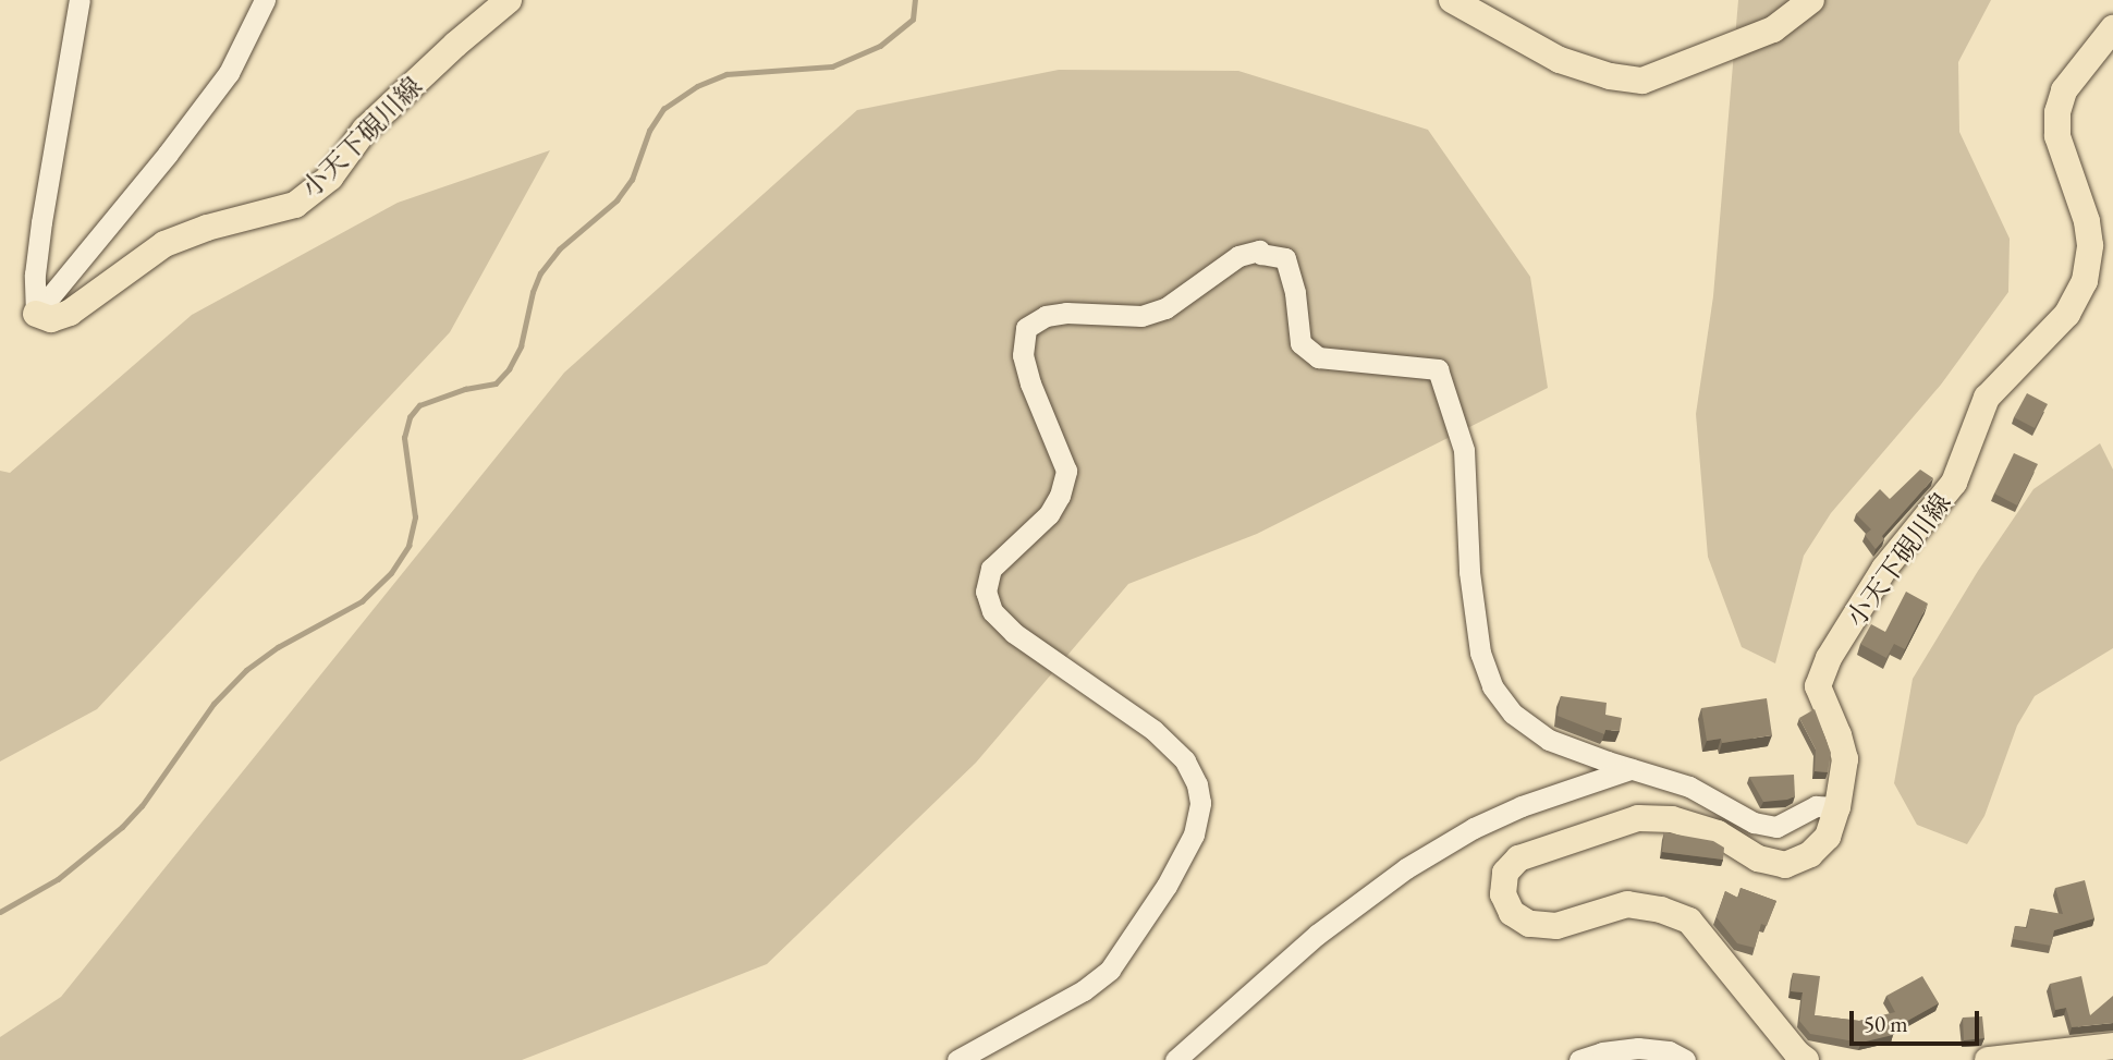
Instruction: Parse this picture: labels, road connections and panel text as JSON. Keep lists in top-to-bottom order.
{
  "streets": {
    "main road": ["小天下硯川線"]
  },
  "scale_bar": "50 m"
}
